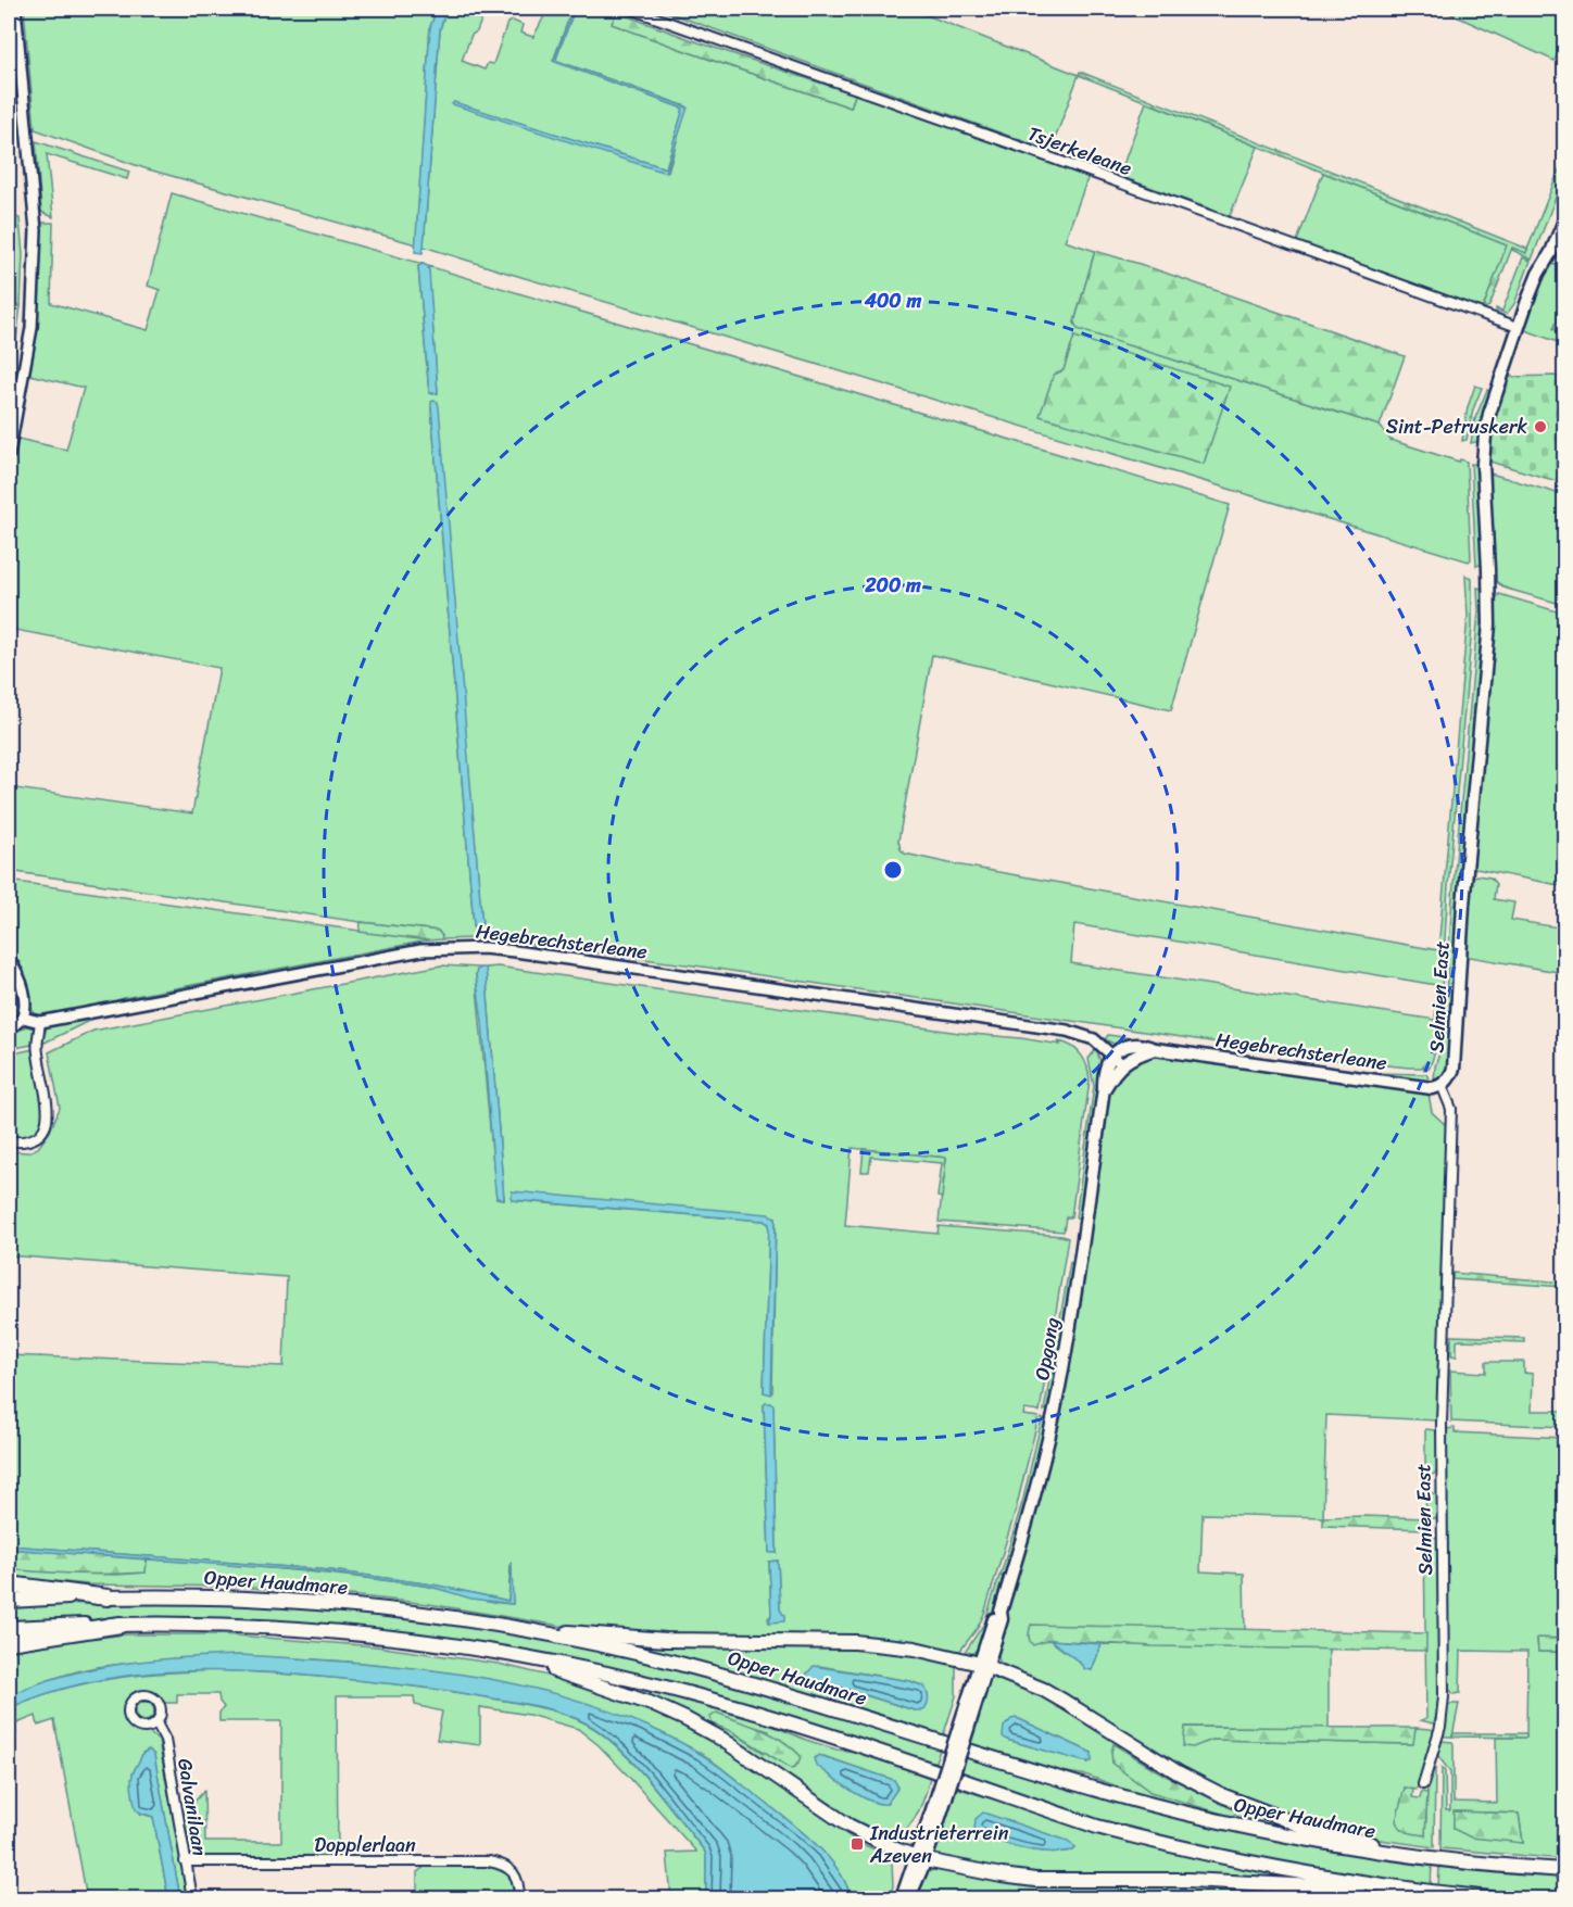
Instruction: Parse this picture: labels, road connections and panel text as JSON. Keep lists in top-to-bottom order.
{
  "streets": {
    "highway": ["Opper Haudmare"],
    "main road": ["Hegebrechsterleane", "Selmien East", "Opgong"],
    "street": ["Tsjerkeleane", "Galvanilaan", "Dopplerlaan"]
  },
  "crossings": [
    ["Tsjerkeleane", "Selmien East"],
    ["Hegebrechsterleane", "Selmien East"],
    ["Hegebrechsterleane", "Opgong"],
    ["Galvanilaan", "Dopplerlaan"]
  ],
  "places": {
    "other": ["Sint-Petruskerk"],
    "transit": ["Industrieterrein Azeven"]
  },
  "rings": ["400 m", "200 m"]
}
